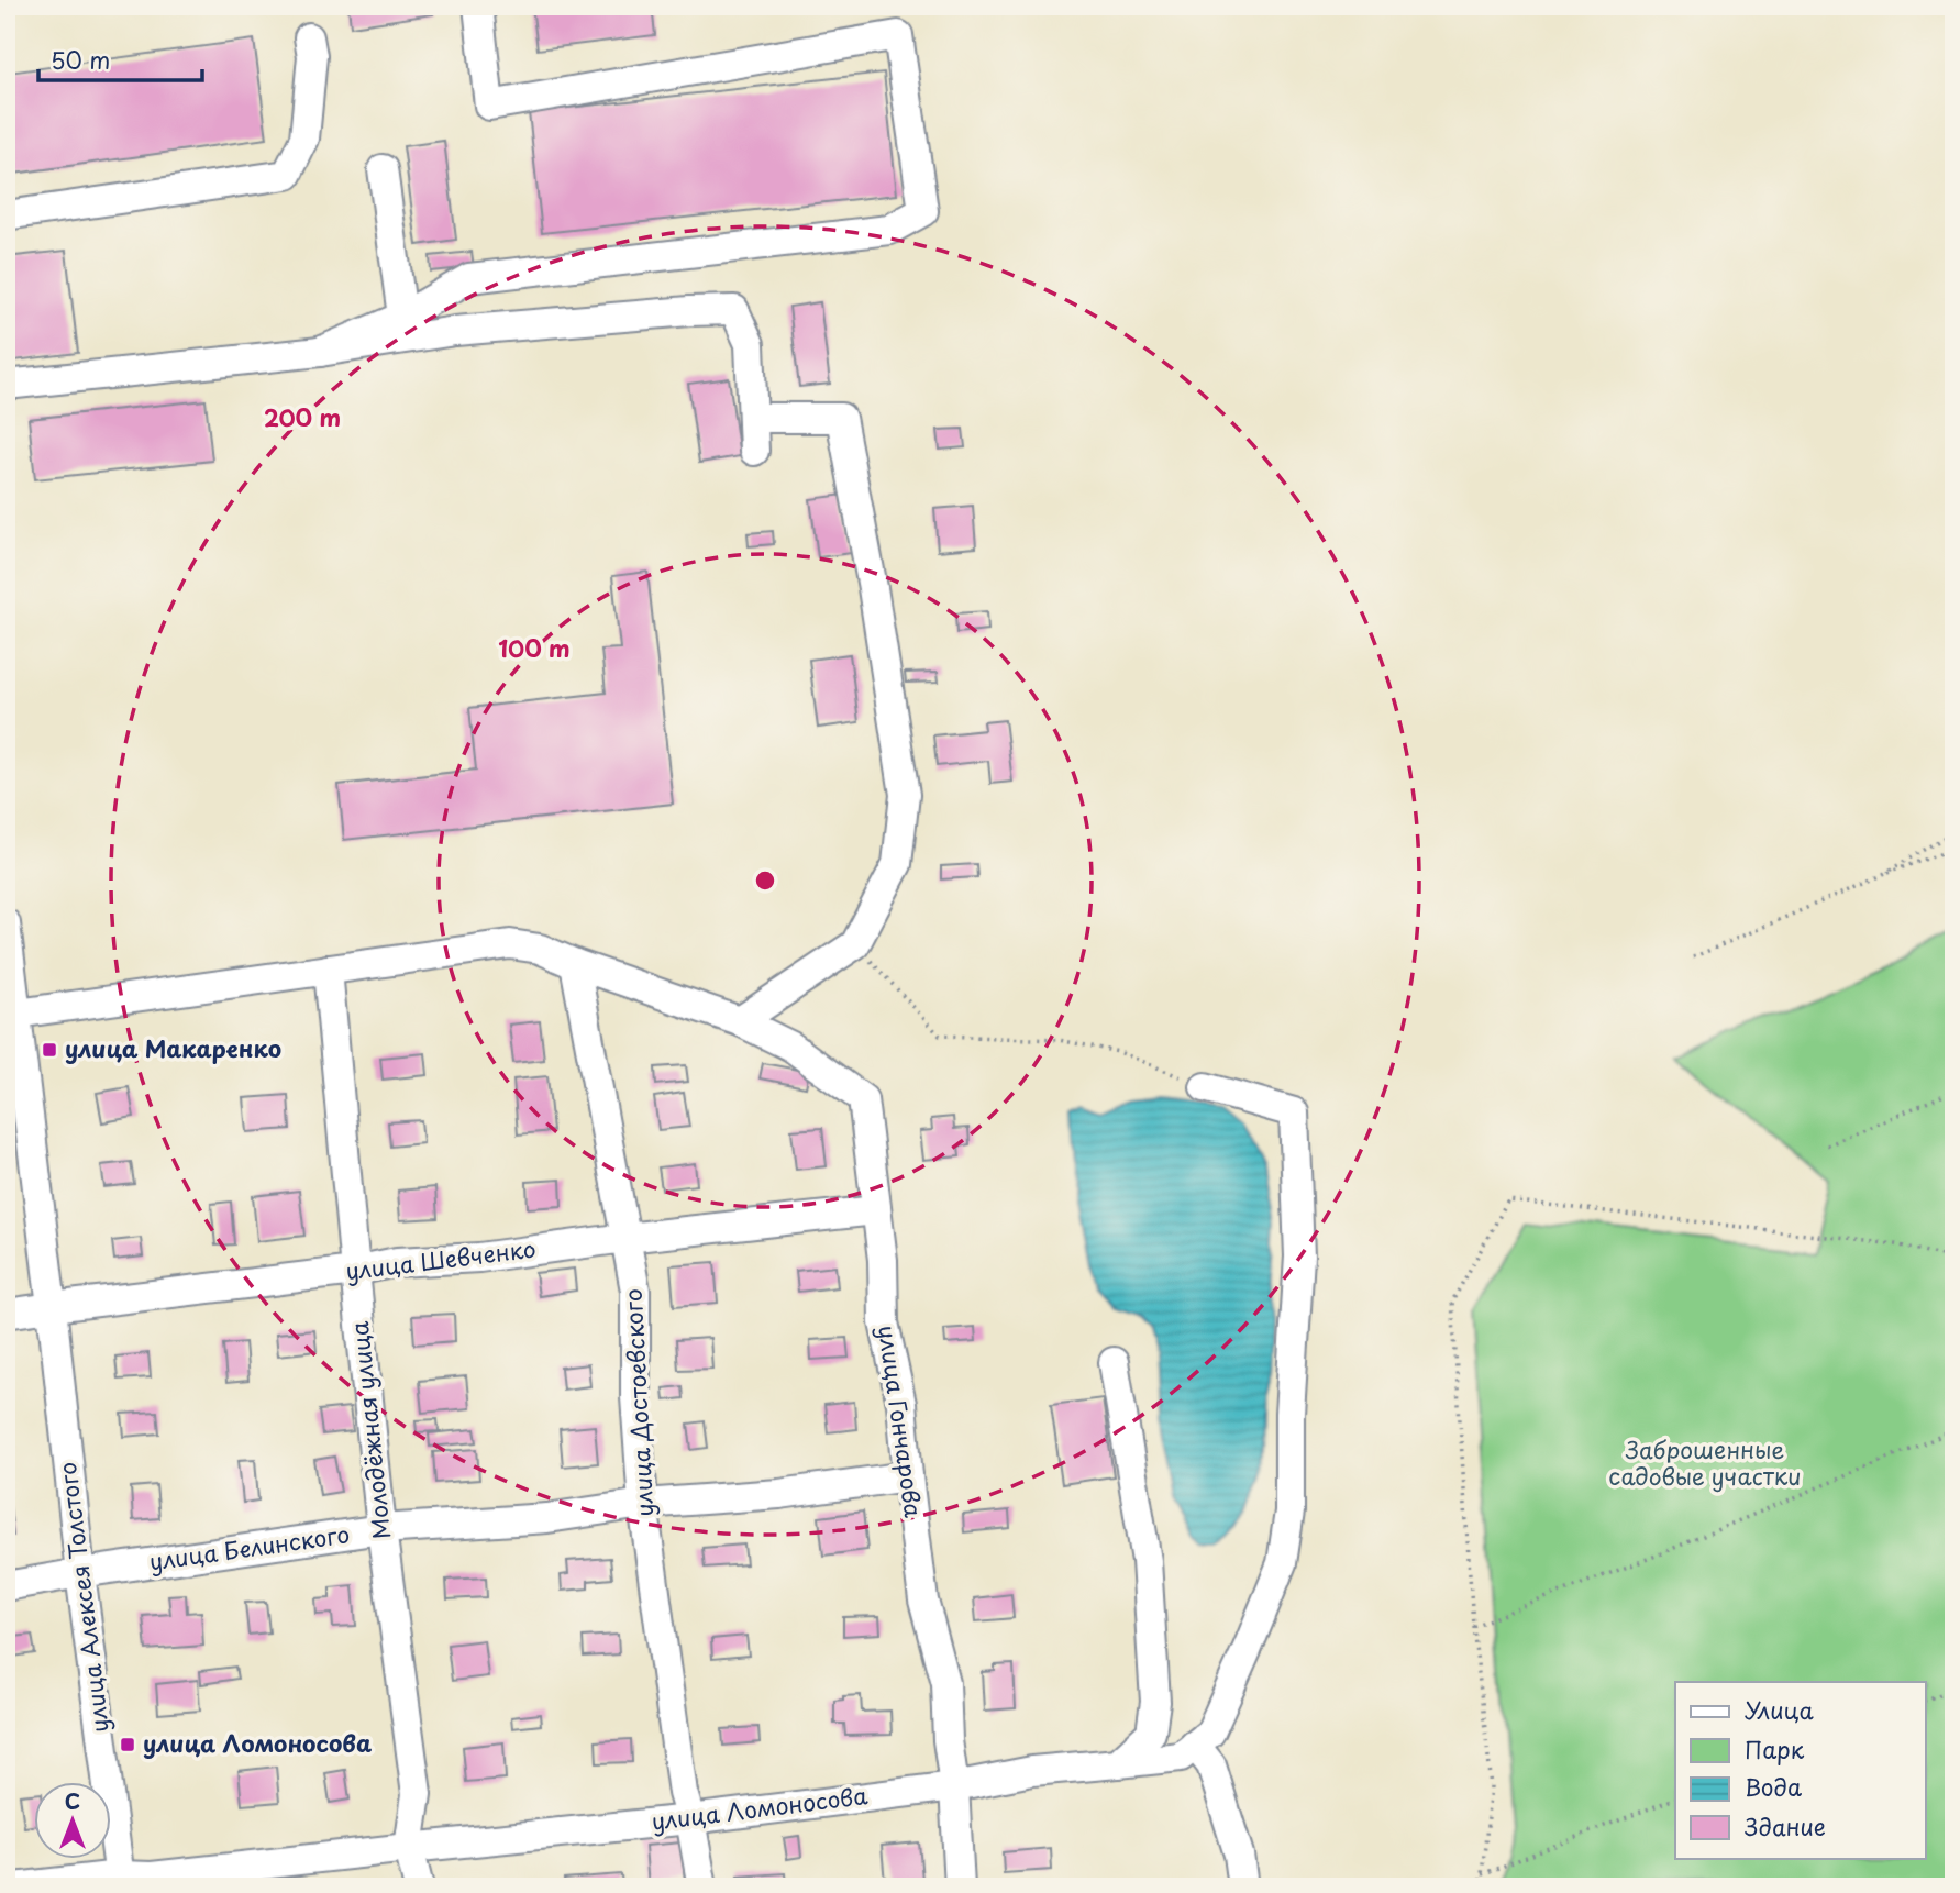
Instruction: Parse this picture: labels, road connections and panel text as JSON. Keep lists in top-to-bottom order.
{
  "streets": {
    "street": [
      "улица Шевченко",
      "улица Достоевского",
      "улица Гончарова",
      "Молодёжная улица",
      "улица Белинского",
      "улица Алексея Толстого",
      "улица Ломоносова"
    ]
  },
  "crossings": [
    ["улица Шевченко", "улица Достоевского"],
    ["улица Шевченко", "улица Гончарова"],
    ["улица Шевченко", "Молодёжная улица"],
    ["улица Шевченко", "улица Алексея Толстого"],
    ["улица Достоевского", "улица Белинского"],
    ["улица Достоевского", "улица Ломоносова"],
    ["улица Гончарова", "улица Белинского"],
    ["улица Гончарова", "улица Ломоносова"],
    ["Молодёжная улица", "улица Белинского"],
    ["Молодёжная улица", "улица Ломоносова"],
    ["улица Белинского", "улица Алексея Толстого"],
    ["улица Алексея Толстого", "улица Ломоносова"]
  ],
  "parks": ["Заброшенные садовые участки"],
  "places": {
    "transit": ["улица Макаренко", "улица Ломоносова"]
  },
  "legend": [
    "Улица",
    "Парк",
    "Вода",
    "Здание"
  ],
  "scale_bar": "50 m",
  "north": "top",
  "rings": ["200 m", "100 m"]
}
